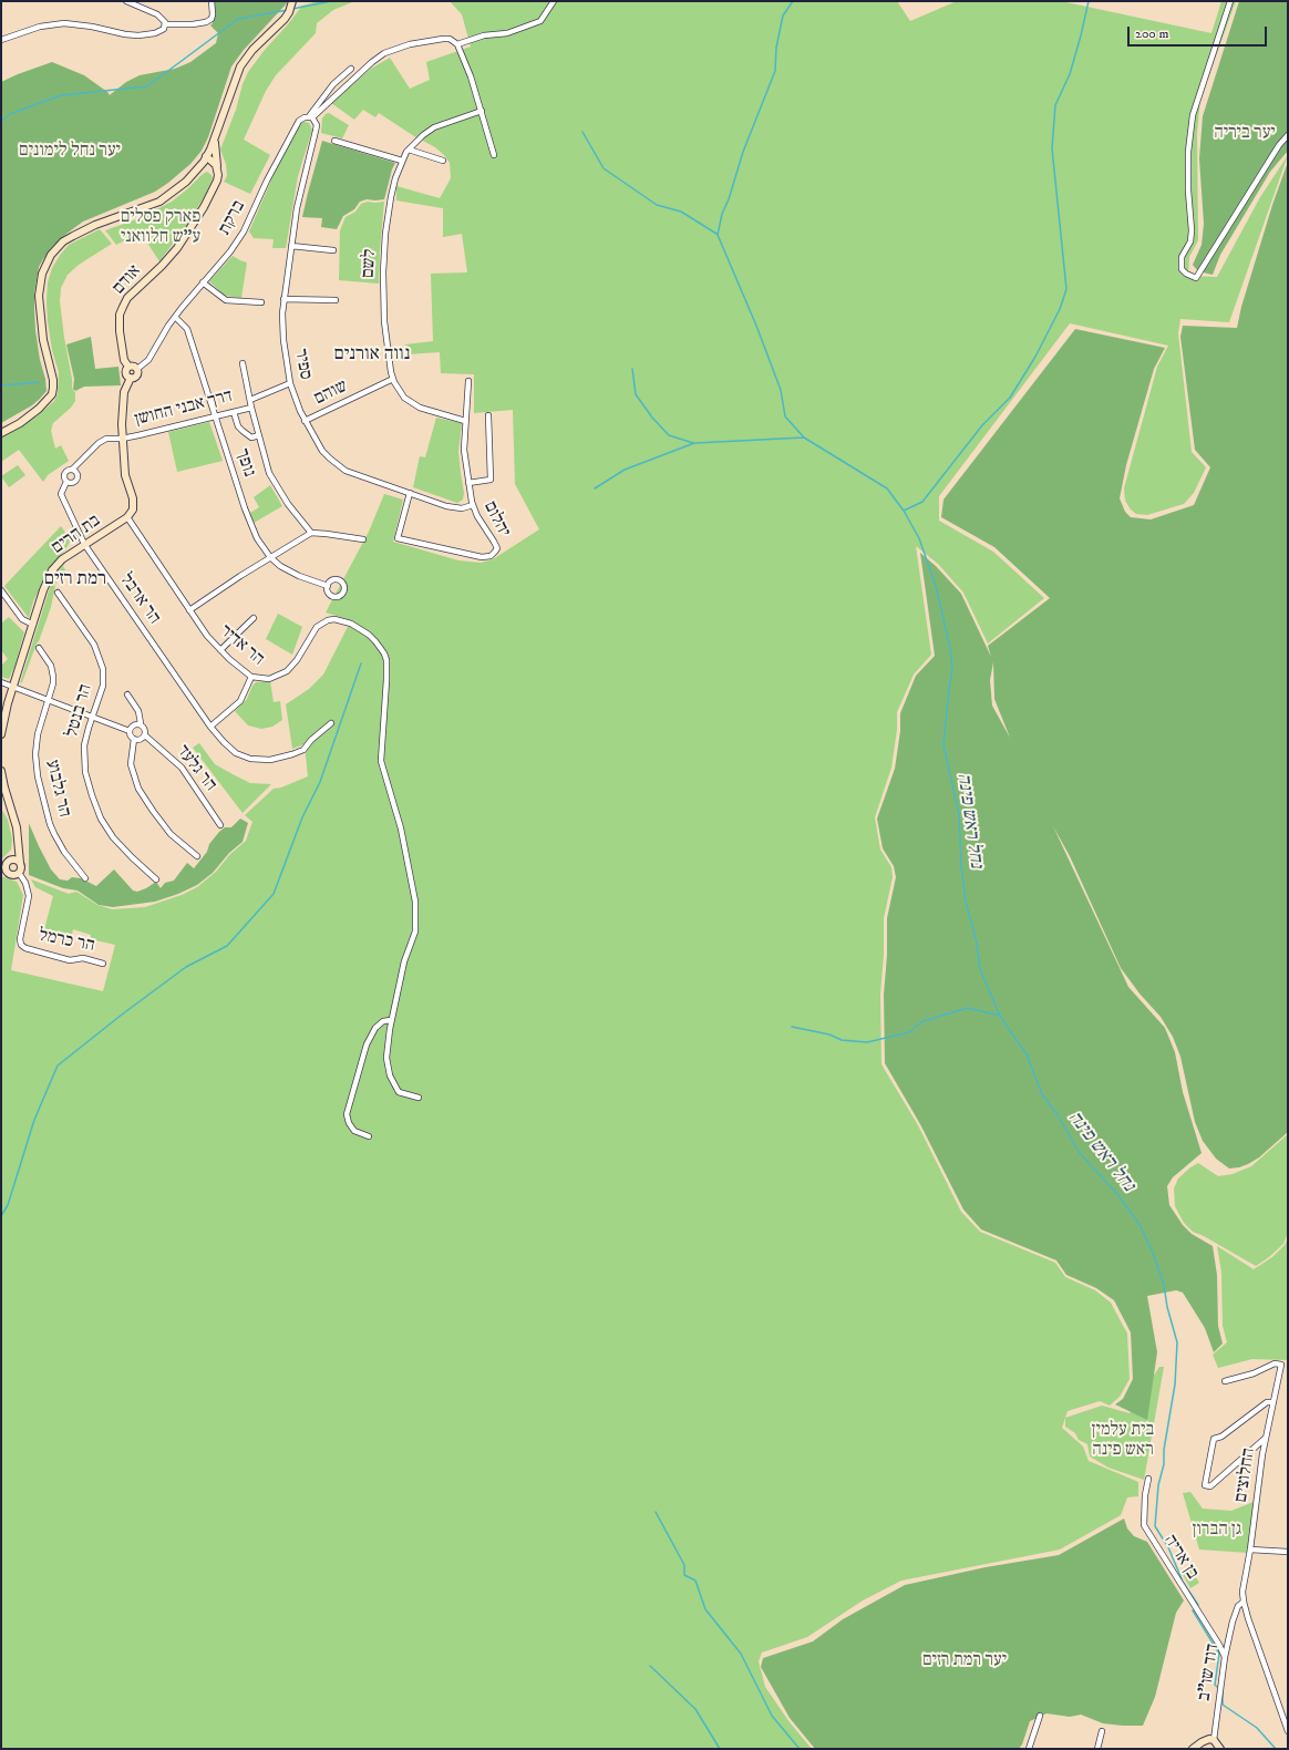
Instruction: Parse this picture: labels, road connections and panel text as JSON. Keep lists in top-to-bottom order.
{
  "streets": {
    "street": [
      "ברקת",
      "לשם",
      "אודם",
      "ספיר",
      "שוהם",
      "דרך אבני החושן",
      "נופך",
      "יהלום",
      "בת הרים",
      "הר ארבל",
      "הר אדיר",
      "הר בנטל",
      "הר גלעד",
      "הר גלבוע",
      "הר כרמל",
      "החלוצים",
      "בן אריה",
      "דוד שו\"ב"
    ]
  },
  "crossings": [
    ["ברקת", "אודם"],
    ["ברקת", "ספיר"],
    ["ברקת", "נופך"],
    ["לשם", "שוהם"],
    ["לשם", "יהלום"],
    ["ספיר", "שוהם"],
    ["ספיר", "דרך אבני החושן"],
    ["ספיר", "יהלום"],
    ["דרך אבני החושן", "נופך"],
    ["דרך אבני החושן", "הר ארבל"],
    ["בת הרים", "הר ארבל"],
    ["בת הרים", "הר אדיר"],
    ["החלוצים", "דוד שו\"ב"],
    ["בן אריה", "דוד שו\"ב"]
  ],
  "districts": ["נווה אורנים", "רמת רזים"],
  "water": ["נחל ראש פינה"],
  "parks": [
    "יער ביריה",
    "יער נחל לימונים",
    "פארק פסלים ע\"ש חלוואני",
    "בית עלמין ראש פינה",
    "גן הברון",
    "יער רמת רזים"
  ],
  "scale_bar": "200 m"
}
